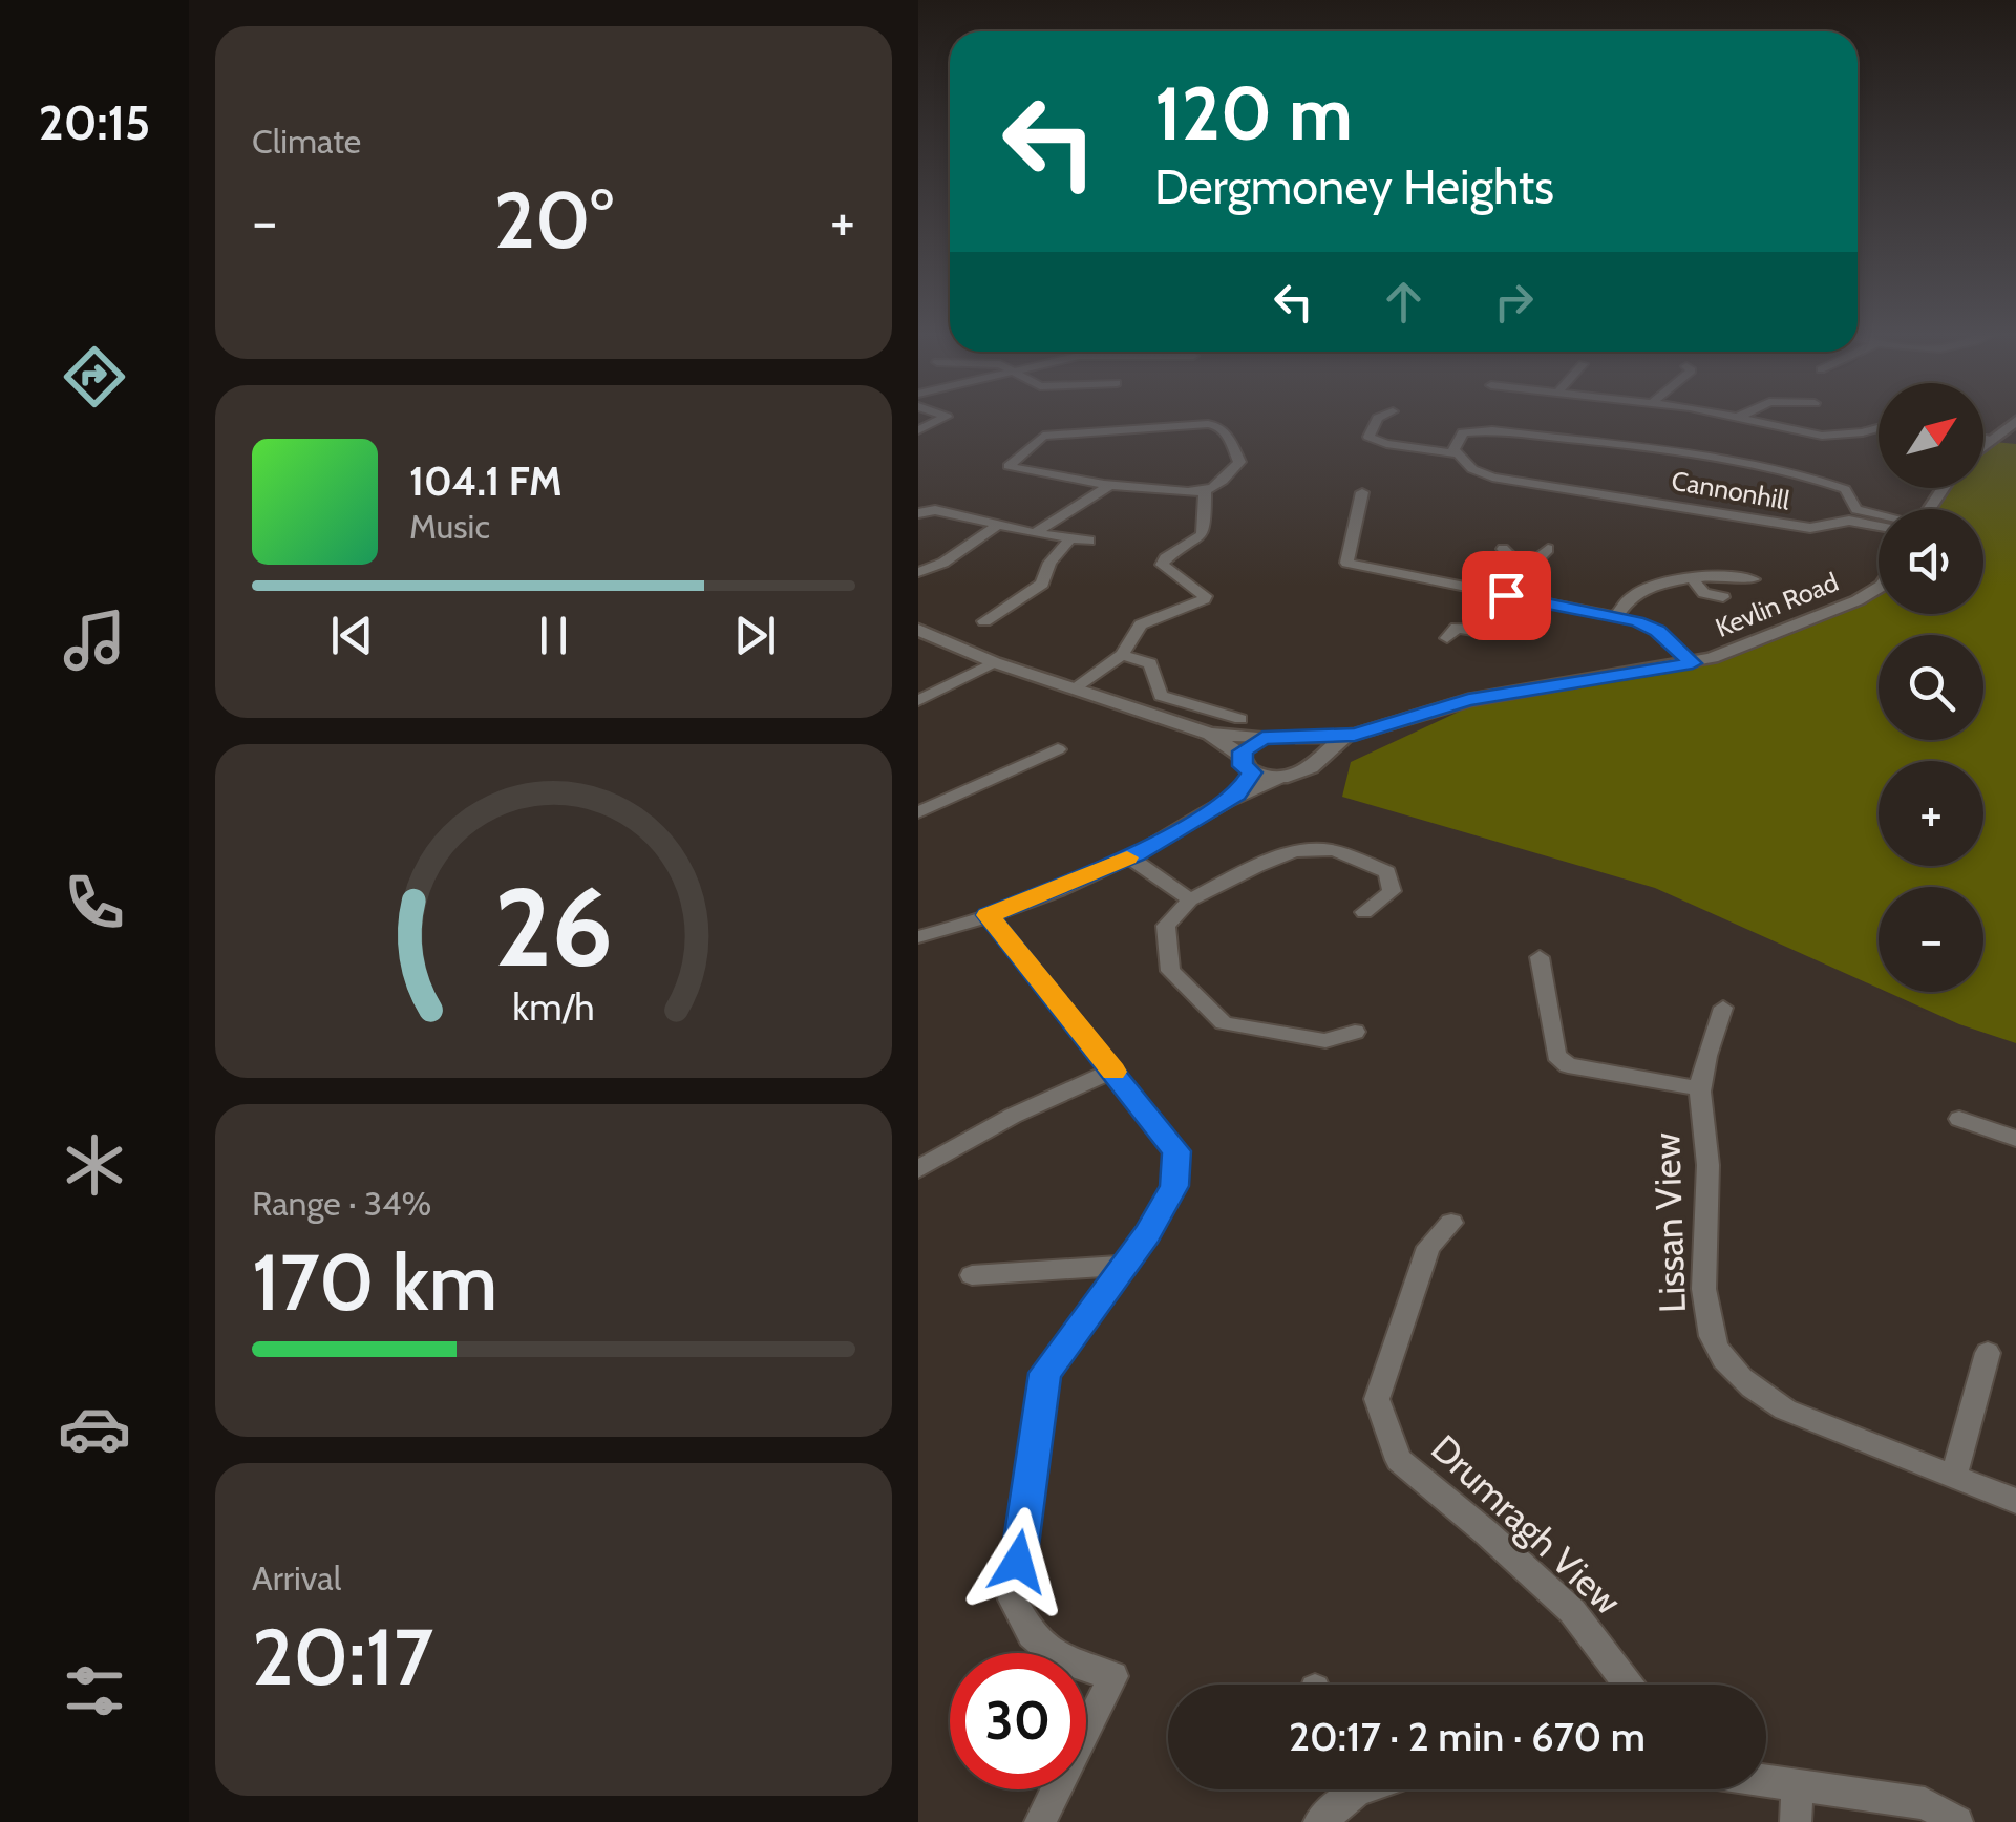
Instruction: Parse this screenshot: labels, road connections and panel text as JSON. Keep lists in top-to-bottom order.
{
  "streets": {
    "street": [
      "Cannonhill",
      "Kevlin Road",
      "Lissan View",
      "Drumragh View"
    ]
  },
  "north": "top right",
  "page": {
    "tabs": "20:15",
    "tile": [
      "Climate",
      ["Range · 34%", "170 km"],
      ["Arrival", "20:17"]
    ],
    "turn": ["120 m", "Dergmoney Heights"],
    "heat": ["−", "20°", "+"],
    "map_buttons": ["+", "−"],
    "song": ["104.1 FM", "Music"],
    "limit": "30",
    "trip": "20:17 · 2 min · 670 m",
    "gauge": ["26", "km/h"]
  }
}
